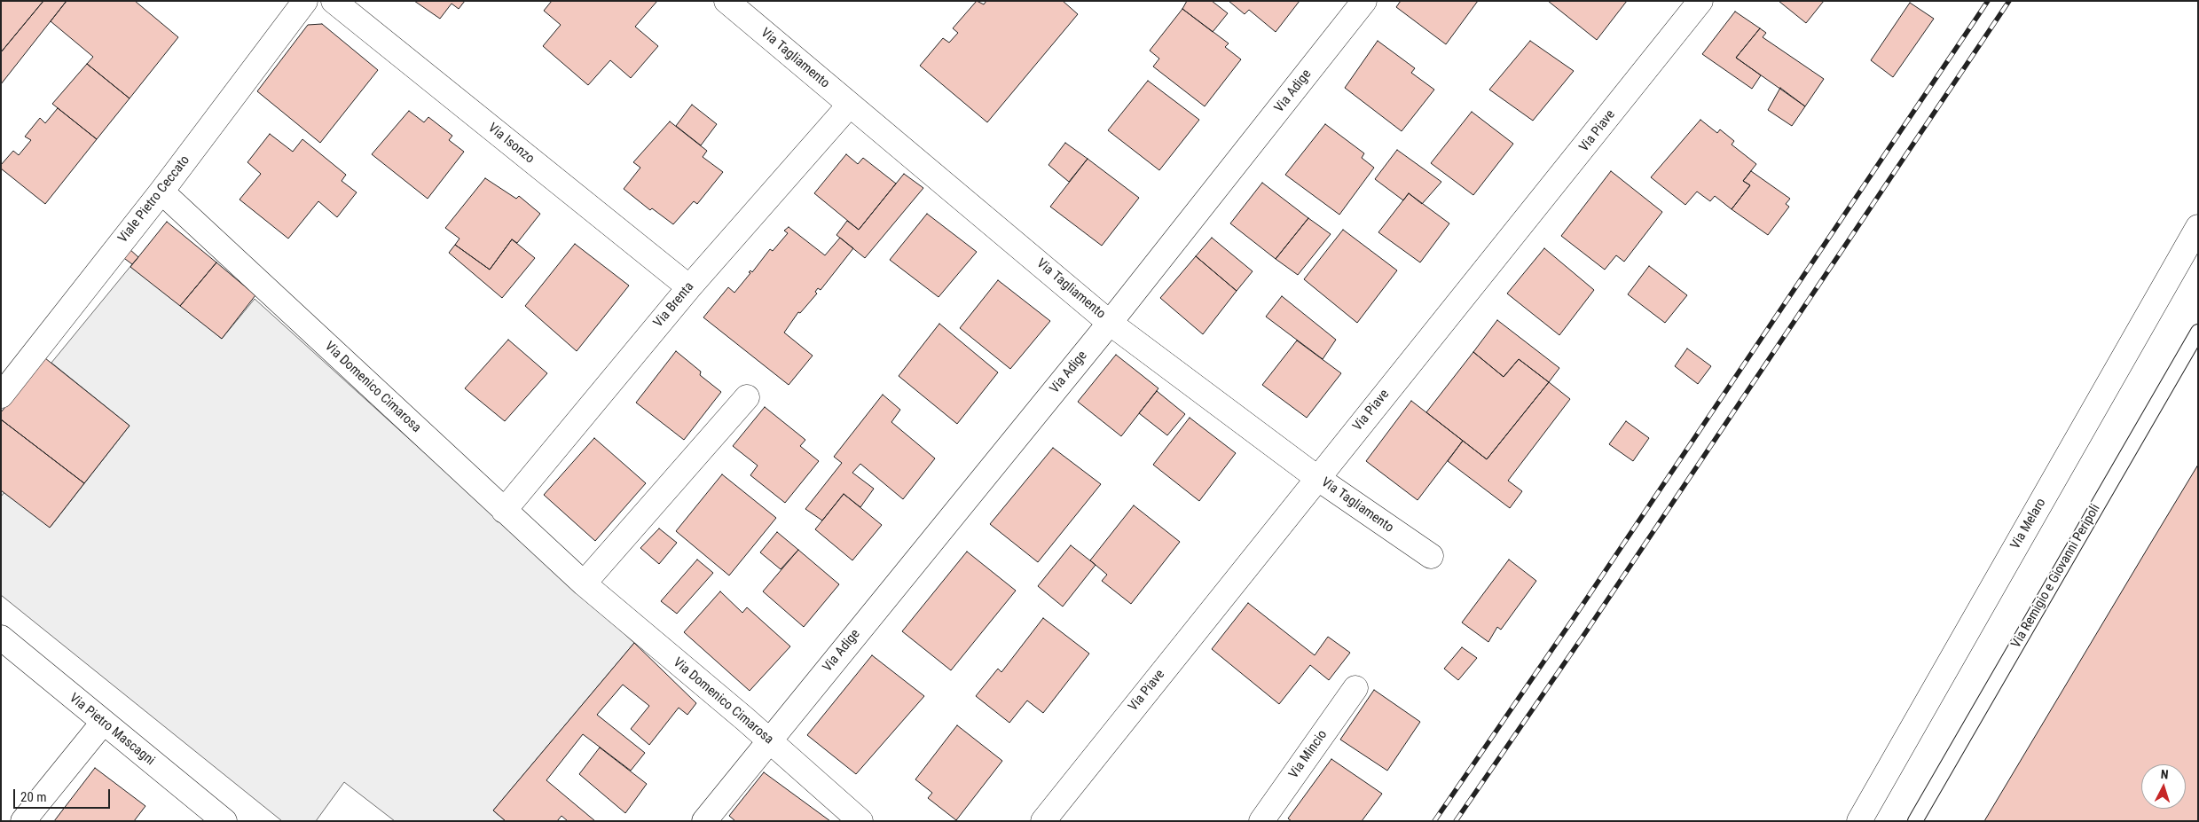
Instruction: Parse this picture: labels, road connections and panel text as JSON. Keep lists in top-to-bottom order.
{
  "streets": {
    "street": [
      "Via Tagliamento",
      "Via Adige",
      "Via Piave",
      "Via Isonzo",
      "Viale Pietro Ceccato",
      "Via Brenta",
      "Via Domenico Cimarosa",
      "Via Melaro",
      "Via Pietro Mascagni",
      "Via Mincio"
    ],
    "lane": ["Via Remigio e Giovanni Peripoli"]
  },
  "crossings": [
    ["Via Tagliamento", "Via Adige"],
    ["Via Tagliamento", "Via Piave"],
    ["Via Tagliamento", "Via Brenta"],
    ["Via Adige", "Via Domenico Cimarosa"],
    ["Via Isonzo", "Via Brenta"],
    ["Viale Pietro Ceccato", "Via Domenico Cimarosa"],
    ["Via Brenta", "Via Domenico Cimarosa"]
  ],
  "scale_bar": "20 m",
  "north": "top"
}
